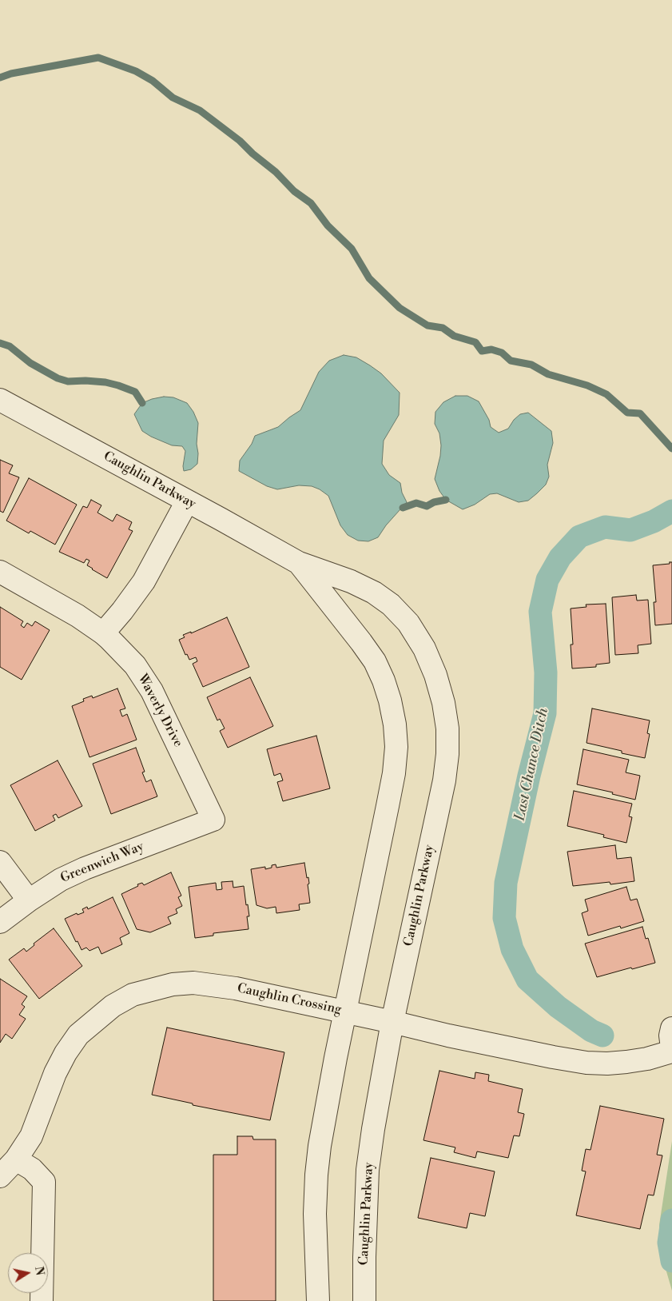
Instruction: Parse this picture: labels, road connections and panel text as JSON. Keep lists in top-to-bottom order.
{
  "streets": {
    "street": [
      "Caughlin Parkway",
      "Waverly Drive",
      "Greenwich Way",
      "Caughlin Crossing"
    ]
  },
  "crossings": [
    ["Caughlin Parkway", "Caughlin Crossing"],
    ["Waverly Drive", "Greenwich Way"]
  ],
  "water": ["Last Chance Ditch"],
  "north": "right"
}
